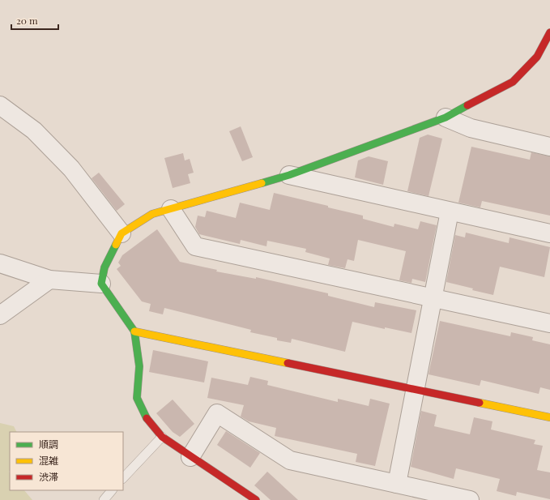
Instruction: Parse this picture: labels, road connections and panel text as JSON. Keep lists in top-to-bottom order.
{
  "legend": ["順調", "混雑", "渋滞"],
  "scale_bar": "20 m"
}
